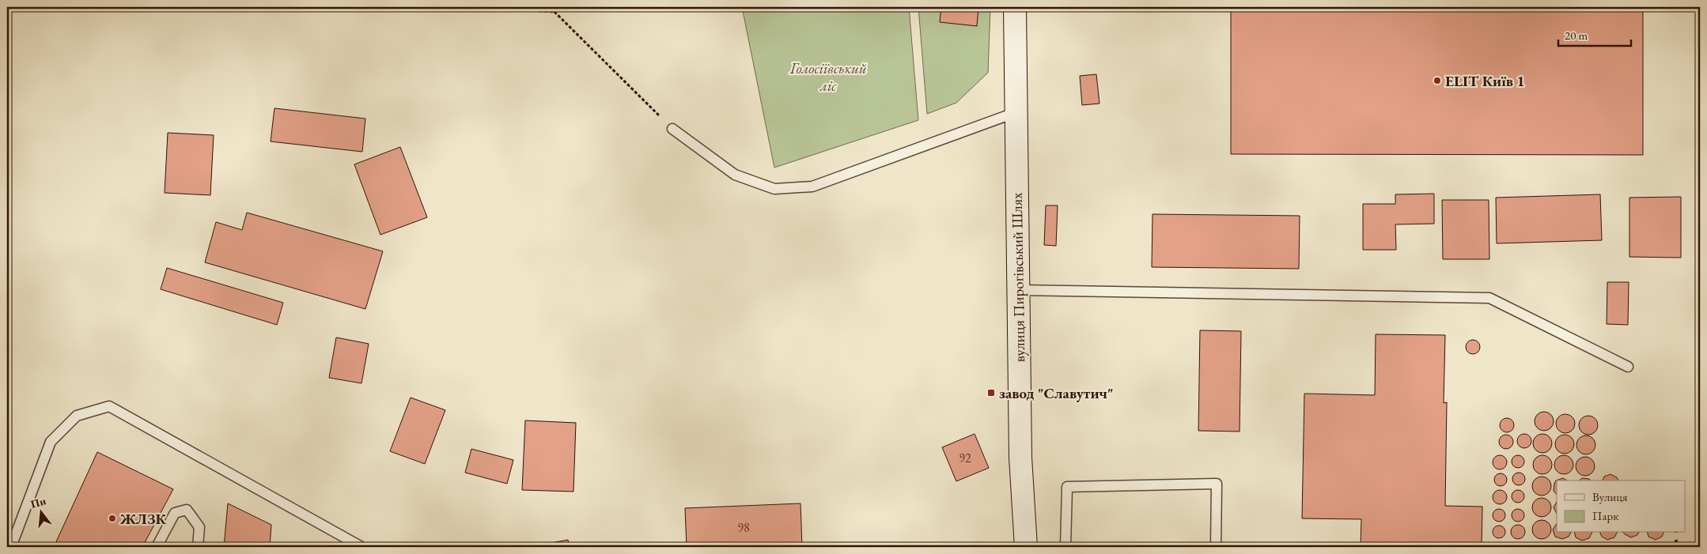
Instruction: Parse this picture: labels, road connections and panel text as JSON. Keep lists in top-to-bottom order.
{
  "streets": {
    "street": ["вулиця Пирогівський Шлях"]
  },
  "parks": ["Голосіївський ліс"],
  "places": {
    "other": ["ELIT Київ 1", "ЖЛЗК"],
    "transit": ["завод \"Славутич\""]
  },
  "house_numbers": ["92", "98"],
  "legend": ["Вулиця", "Парк"],
  "scale_bar": "20 m",
  "north": "top"
}
